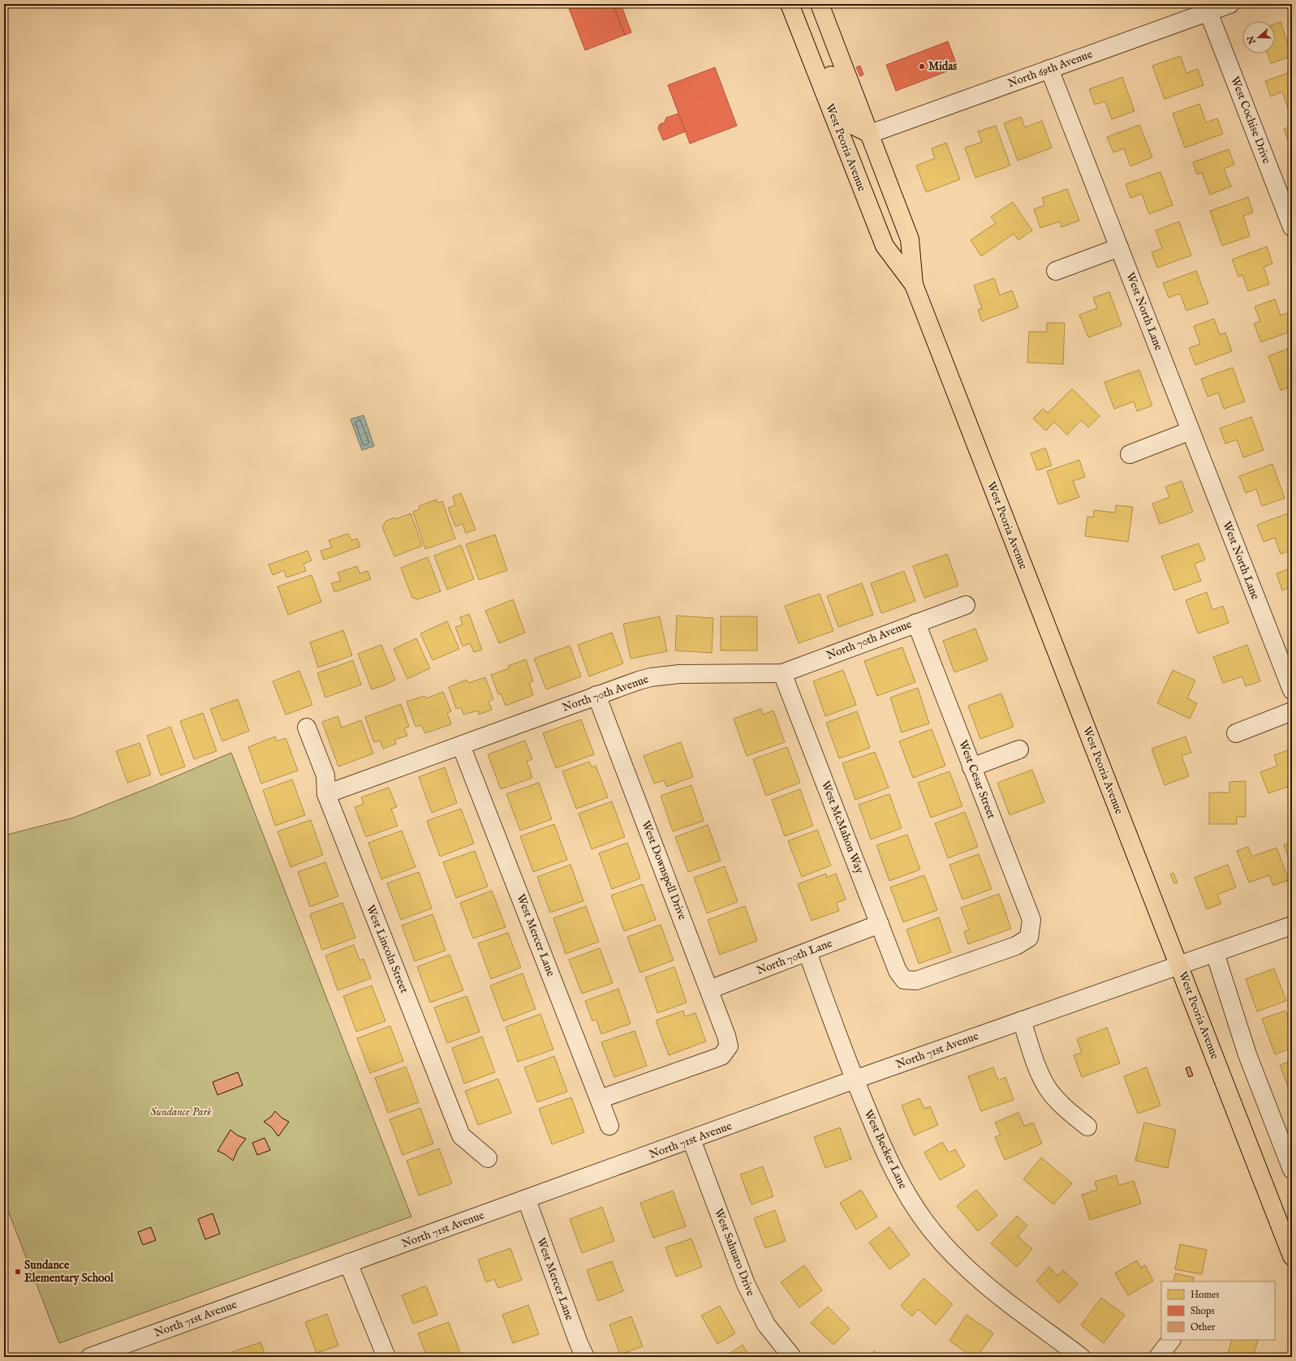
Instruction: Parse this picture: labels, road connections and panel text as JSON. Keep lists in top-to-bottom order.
{
  "streets": {
    "main road": ["West Peoria Avenue"],
    "street": [
      "North 69th Avenue",
      "West Cochise Drive",
      "West North Lane",
      "North 70th Avenue",
      "West Cesar Street",
      "West McMahon Way",
      "West Downspell Drive",
      "West Mercer Lane",
      "West Lincoln Street",
      "North 70th Lane",
      "North 71st Avenue",
      "West Becker Lane",
      "West Sahuaro Drive"
    ]
  },
  "crossings": [
    ["North 69th Avenue", "West Cochise Drive"],
    ["North 69th Avenue", "West Peoria Avenue"],
    ["North 69th Avenue", "West North Lane"],
    ["West Peoria Avenue", "North 71st Avenue"],
    ["North 70th Avenue", "West Cesar Street"],
    ["North 70th Avenue", "West McMahon Way"],
    ["North 70th Avenue", "West Downspell Drive"],
    ["North 70th Avenue", "West Mercer Lane"],
    ["North 70th Avenue", "West Lincoln Street"],
    ["West Cesar Street", "West McMahon Way"],
    ["West McMahon Way", "North 70th Lane"],
    ["West Downspell Drive", "West Mercer Lane"],
    ["West Downspell Drive", "North 70th Lane"],
    ["West Mercer Lane", "North 71st Avenue"],
    ["North 70th Lane", "West Becker Lane"],
    ["North 71st Avenue", "West Becker Lane"],
    ["North 71st Avenue", "West Sahuaro Drive"]
  ],
  "parks": ["Sundance Park"],
  "places": ["Midas", "Sundance Elementary School"],
  "legend": ["Homes", "Shops", "Other"],
  "north": "left"
}
